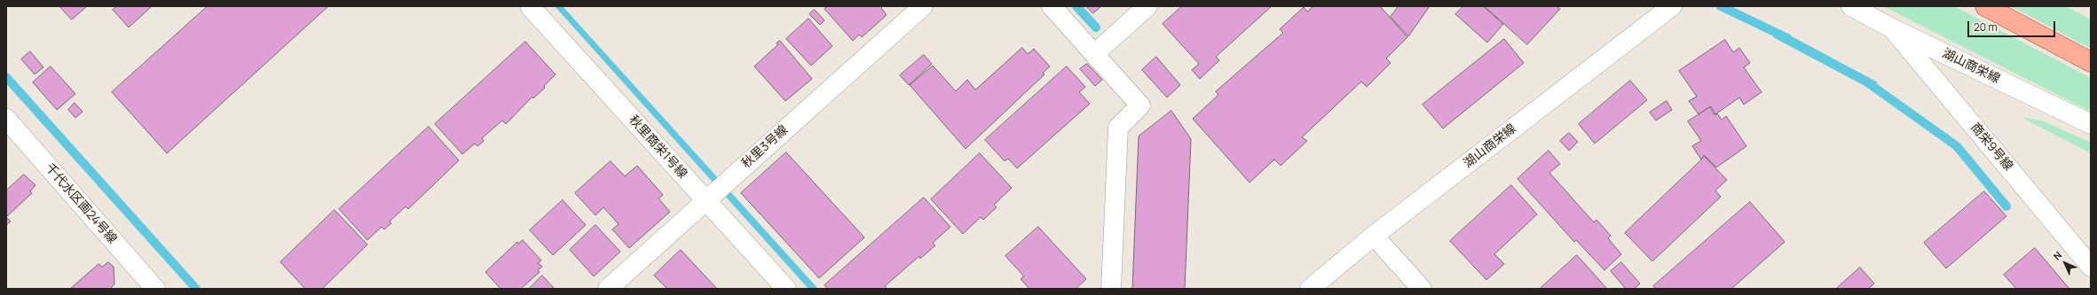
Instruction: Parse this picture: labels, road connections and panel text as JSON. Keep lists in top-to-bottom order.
{
  "streets": {
    "street": [
      "湖山商栄線",
      "秋里商栄1号線",
      "秋里3号線",
      "商栄9号線",
      "千代水区画24号線"
    ]
  },
  "crossings": [
    ["湖山商栄線", "商栄9号線"],
    ["秋里商栄1号線", "秋里3号線"]
  ],
  "scale_bar": "20 m",
  "north": "top left"
}
